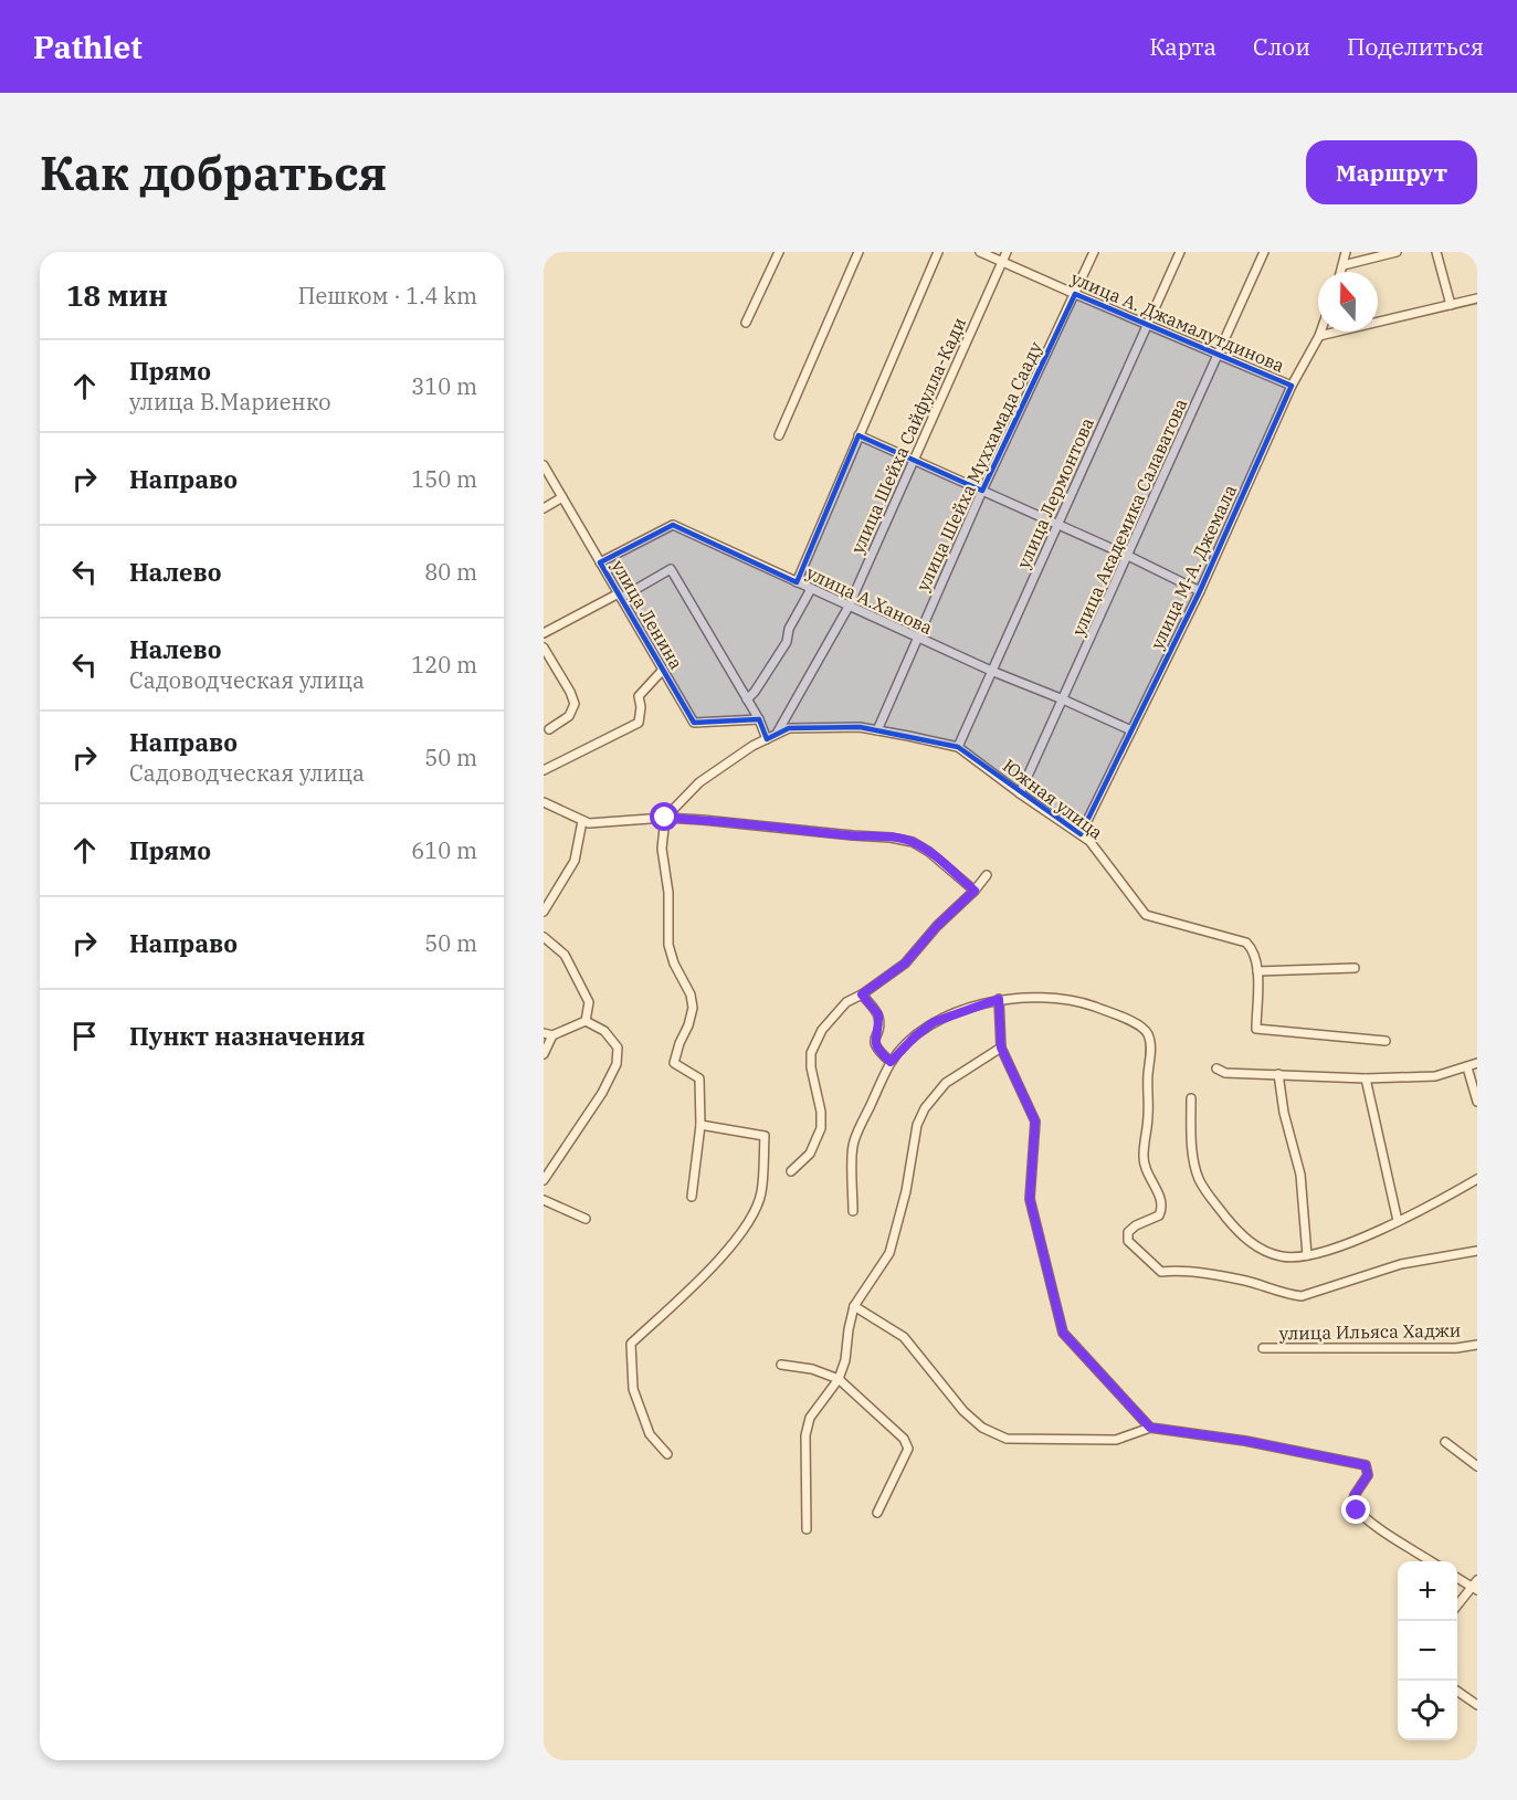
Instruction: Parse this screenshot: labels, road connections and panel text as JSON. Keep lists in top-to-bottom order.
{
  "streets": {
    "street": [
      "улица А. Джамалутдинова",
      "улица Шейха Сайфулла-Кади",
      "улица Шейха Муххамада Сааду",
      "улица Лермонтова",
      "улица Академика Салаватова",
      "улица М-А. Джемала",
      "улица А.Ханова",
      "улица Ленина",
      "Южная улица",
      "улица Ильяса Хаджи"
    ]
  },
  "crossings": [
    ["улица А. Джамалутдинова", "улица Шейха Сайфулла-Кади"],
    ["улица А. Джамалутдинова", "улица Шейха Муххамада Сааду"],
    ["улица А. Джамалутдинова", "улица Лермонтова"],
    ["улица А. Джамалутдинова", "улица Академика Салаватова"],
    ["улица А. Джамалутдинова", "улица М-А. Джемала"],
    ["улица Шейха Сайфулла-Кади", "улица А.Ханова"],
    ["улица Шейха Сайфулла-Кади", "Южная улица"],
    ["улица Шейха Муххамада Сааду", "улица А.Ханова"],
    ["улица Шейха Муххамада Сааду", "Южная улица"],
    ["улица Лермонтова", "улица А.Ханова"],
    ["улица Лермонтова", "Южная улица"],
    ["улица Академика Салаватова", "улица А.Ханова"],
    ["улица Академика Салаватова", "Южная улица"],
    ["улица М-А. Джемала", "улица А.Ханова"],
    ["улица М-А. Джемала", "Южная улица"],
    ["улица А.Ханова", "улица Ленина"]
  ],
  "north": "top",
  "page": {
    "header": "Pathlet",
    "nav": ["Карта", "Слои", "Поделиться"],
    "buttons": "Маршрут",
    "title": "Как добраться",
    "heading": ["18 мин", "Пешком · 1.4 km"],
    "list": [
      ["Прямо", "улица В.Мариенко", "310 m"],
      ["Направо", "150 m"],
      ["Налево", "80 m"],
      ["Налево", "Садоводческая улица", "120 m"],
      ["Направо", "Садоводческая улица", "50 m"],
      ["Прямо", "610 m"],
      ["Направо", "50 m"],
      "Пункт назначения"
    ],
    "map_buttons": ["+", "−"]
  }
}
